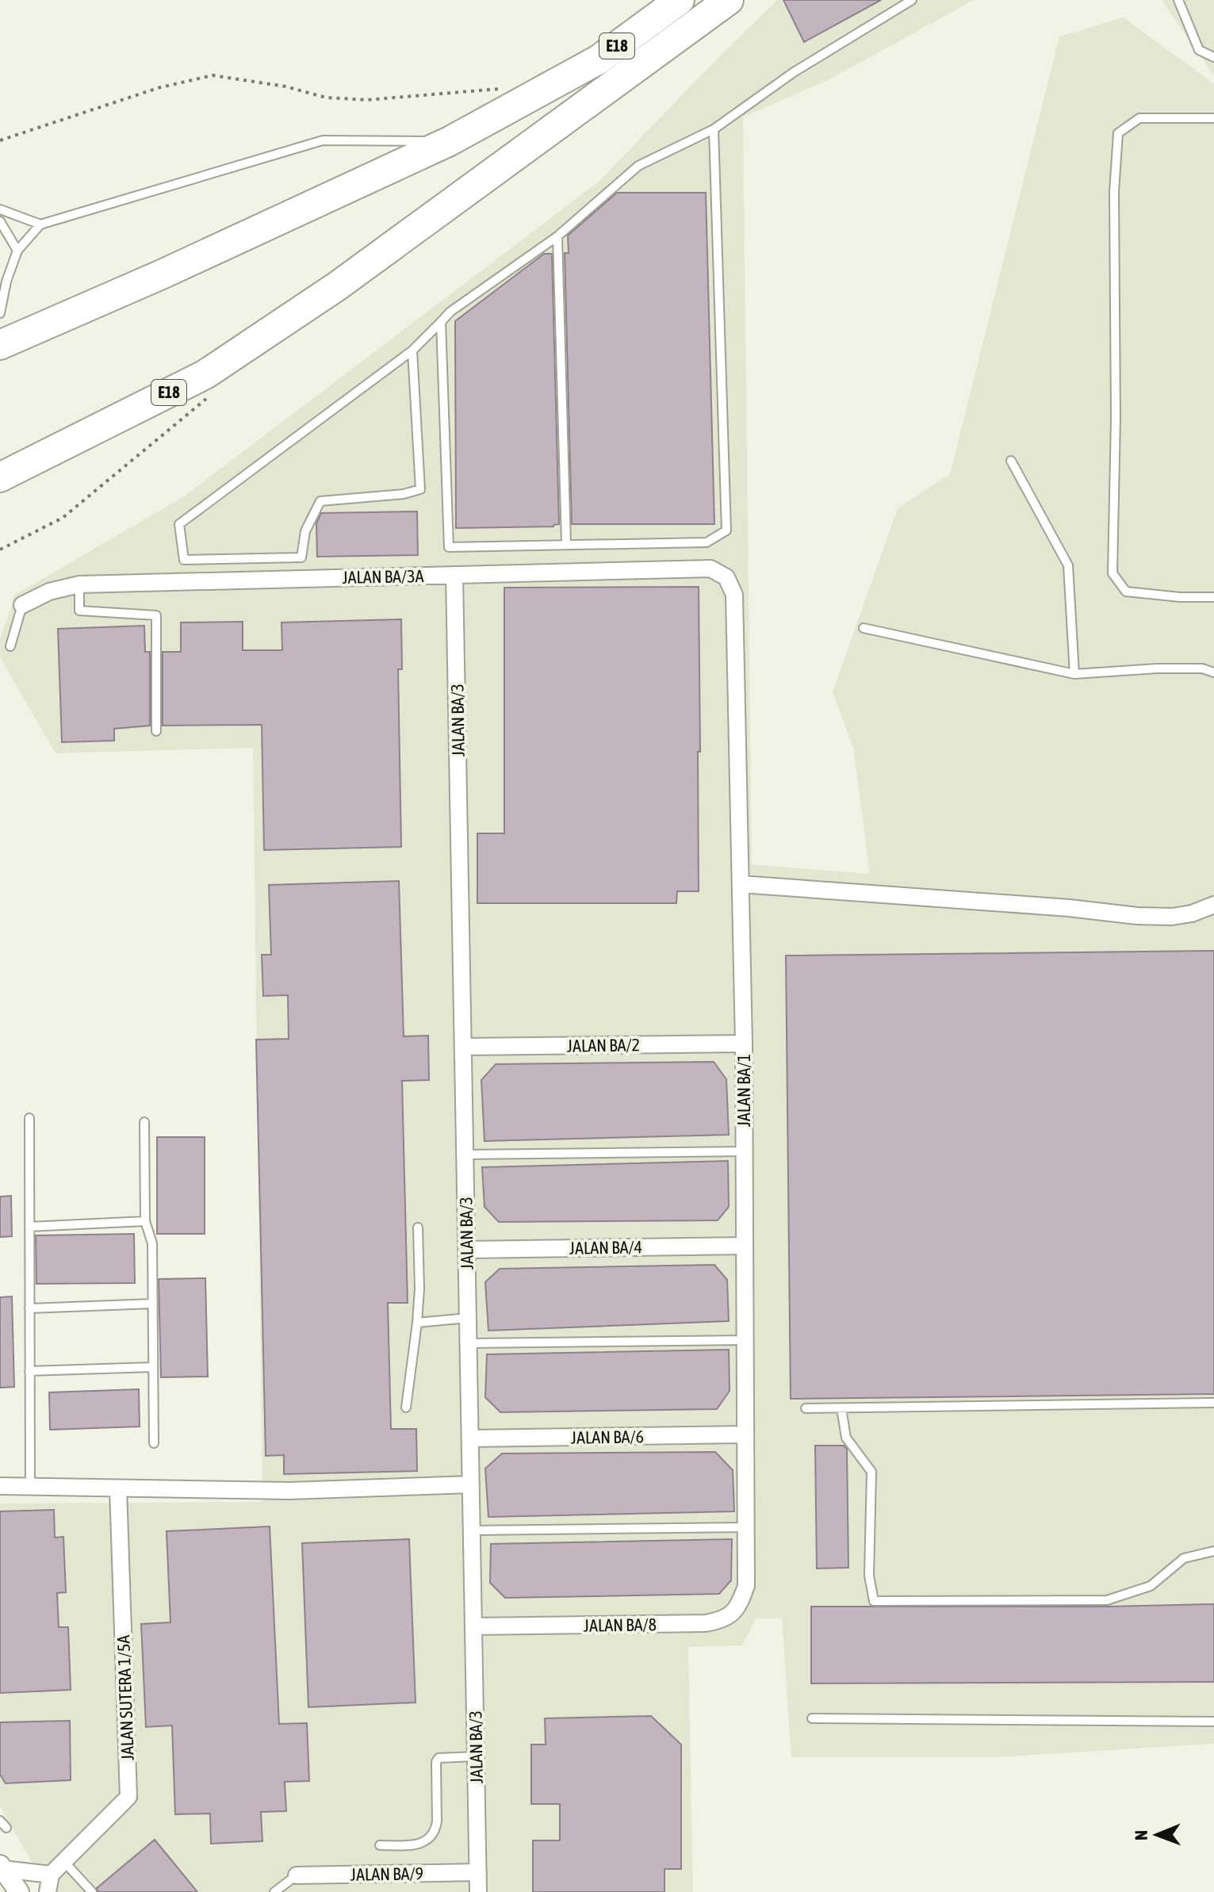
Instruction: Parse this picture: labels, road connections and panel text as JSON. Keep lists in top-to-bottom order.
{
  "streets": {
    "highway": ["E18"],
    "street": [
      "JALAN BA/3A",
      "JALAN BA/3",
      "JALAN BA/2",
      "JALAN BA/1",
      "JALAN BA/4",
      "JALAN BA/6",
      "JALAN BA/8",
      "JALAN SUTERA 1/5A",
      "JALAN BA/9"
    ]
  },
  "crossings": [
    ["JALAN BA/3A", "JALAN BA/3"],
    ["JALAN BA/3A", "JALAN BA/1"],
    ["JALAN BA/3", "JALAN BA/2"],
    ["JALAN BA/3", "JALAN BA/4"],
    ["JALAN BA/3", "JALAN BA/6"],
    ["JALAN BA/3", "JALAN BA/8"],
    ["JALAN BA/3", "JALAN BA/9"],
    ["JALAN BA/2", "JALAN BA/1"],
    ["JALAN BA/1", "JALAN BA/4"],
    ["JALAN BA/1", "JALAN BA/6"],
    ["JALAN BA/1", "JALAN BA/8"]
  ],
  "north": "left"
}
